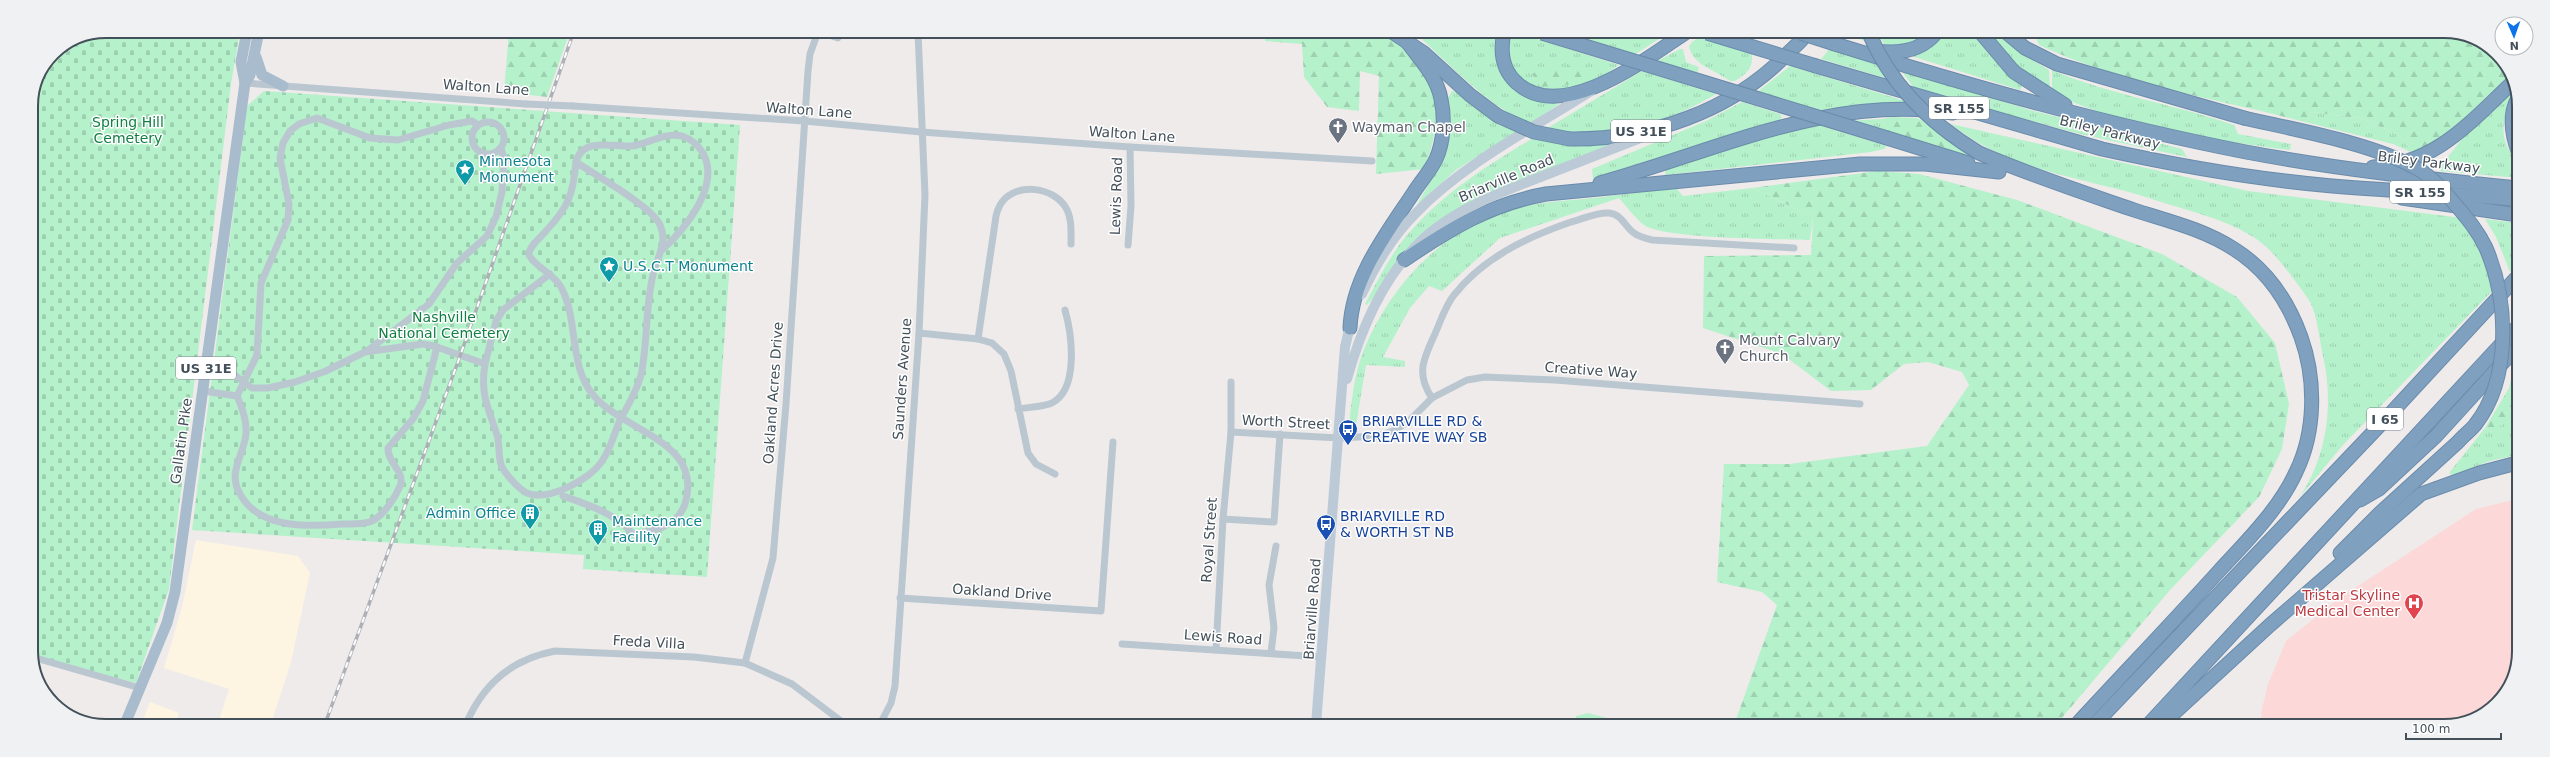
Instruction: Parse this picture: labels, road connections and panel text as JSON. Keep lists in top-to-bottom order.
{
  "streets": {
    "highway": [
      "SR 155",
      "US 31E",
      "Briley Parkway",
      "I 65"
    ],
    "main road": ["Briarville Road", "Gallatin Pike"],
    "street": [
      "Walton Lane",
      "Lewis Road",
      "Creative Way",
      "Saunders Avenue",
      "Oakland Acres Drive",
      "Worth Street",
      "Royal Street",
      "Oakland Drive",
      "Freda Villa"
    ]
  },
  "crossings": [
    ["Walton Lane", "Lewis Road"],
    ["Walton Lane", "Saunders Avenue"],
    ["Walton Lane", "Oakland Acres Drive"],
    ["Walton Lane", "Gallatin Pike"],
    ["US 31E", "Briarville Road"],
    ["Briarville Road", "Lewis Road"],
    ["Briarville Road", "Creative Way"],
    ["Briarville Road", "Worth Street"],
    ["Lewis Road", "Royal Street"],
    ["Creative Way", "Worth Street"],
    ["Saunders Avenue", "Oakland Drive"],
    ["Oakland Acres Drive", "Freda Villa"],
    ["Worth Street", "Royal Street"]
  ],
  "parks": ["Spring Hill Cemetery", "Nashville National Cemetery"],
  "places": {
    "church": ["Wayman Chapel", "Mount Calvary Church"],
    "place": ["Minnesota Monument", "U.S.C.T Monument"],
    "bus stop": ["BRIARVILLE RD & CREATIVE WAY SB", "BRIARVILLE RD & WORTH ST NB"],
    "building": ["Admin Office", "Maintenance Facility"],
    "hospital": ["Tristar Skyline Medical Center"]
  },
  "scale_bar": "100 m",
  "north": "bottom"
}
